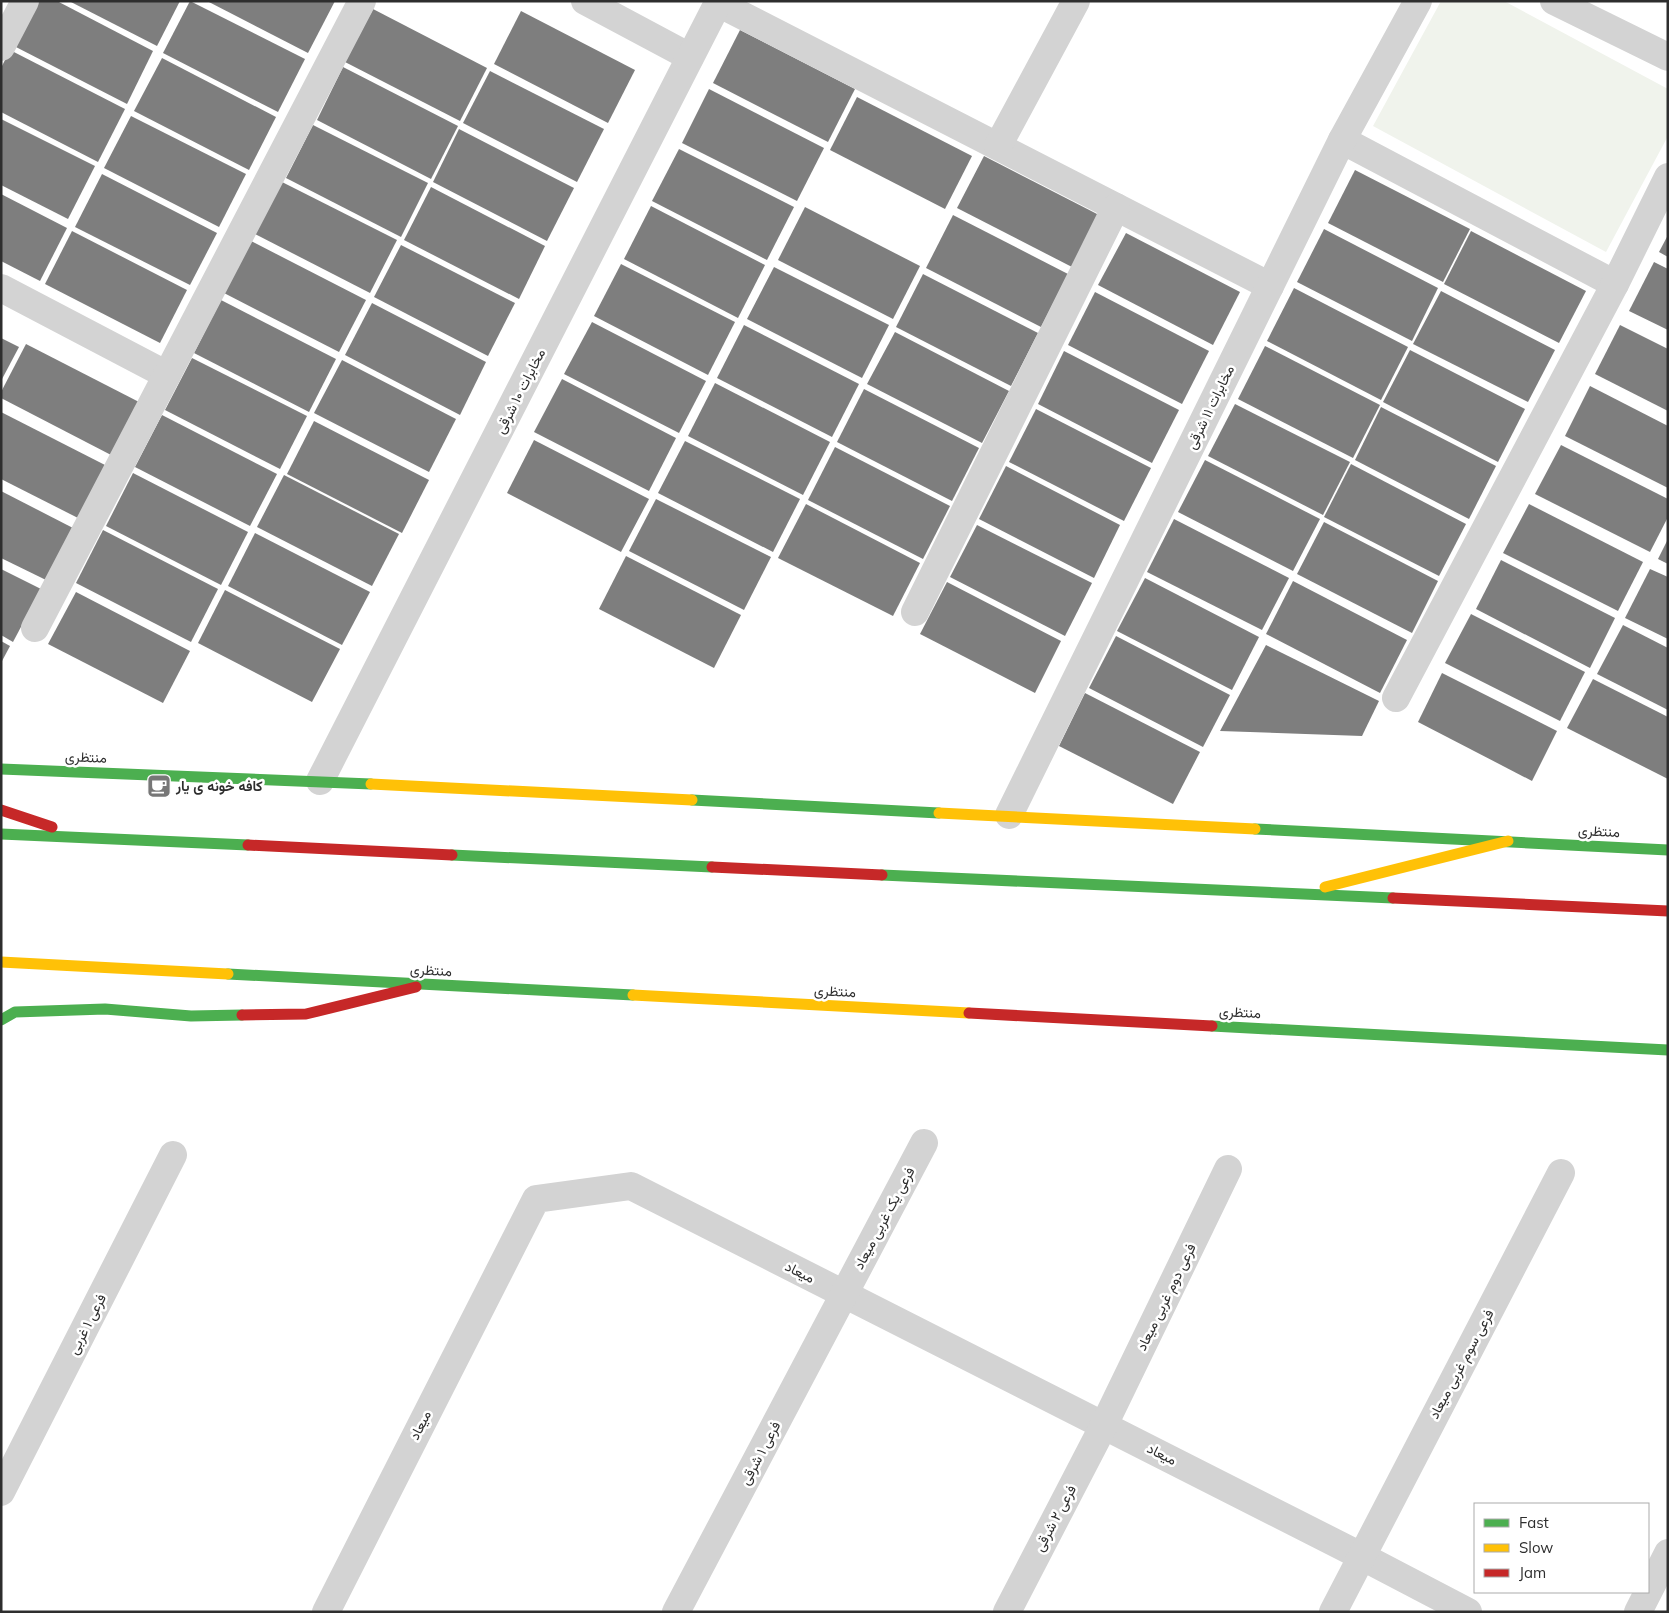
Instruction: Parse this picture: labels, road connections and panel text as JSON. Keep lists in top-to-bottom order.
{
  "streets": {
    "main road": ["منتظری"],
    "street": [
      "مخابرات ۱۰ شرقی",
      "مخابرات ۱۱ شرقی",
      "فرعی یک غربی میعاد",
      "میعاد",
      "فرعی دوم غربی میعاد",
      "فرعی ۱ غربی",
      "فرعی سوم غربی میعاد",
      "فرعی ۱ شرقی",
      "فرعی ۲ شرقی"
    ]
  },
  "crossings": [
    ["مخابرات ۱۰ شرقی", "منتظری"],
    ["مخابرات ۱۱ شرقی", "منتظری"],
    ["فرعی یک غربی میعاد", "میعاد"],
    ["فرعی یک غربی میعاد", "فرعی ۱ شرقی"],
    ["میعاد", "فرعی دوم غربی میعاد"],
    ["میعاد", "فرعی سوم غربی میعاد"],
    ["میعاد", "فرعی ۱ شرقی"],
    ["میعاد", "فرعی ۲ شرقی"],
    ["فرعی دوم غربی میعاد", "فرعی ۲ شرقی"]
  ],
  "places": {
    "cafe": ["کافه خونه ی یار"]
  },
  "legend": ["Fast", "Slow", "Jam"]
}
